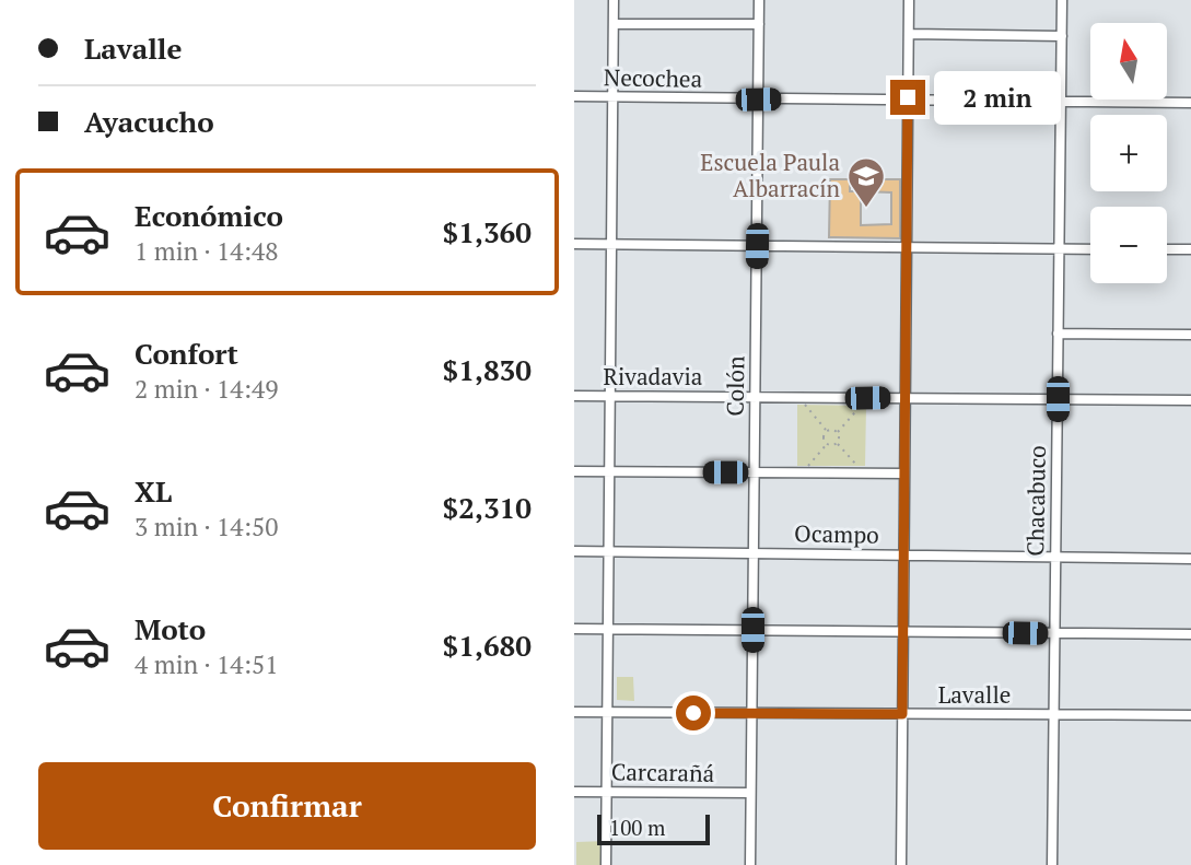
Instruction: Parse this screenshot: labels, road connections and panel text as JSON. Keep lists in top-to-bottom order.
{
  "streets": {
    "street": [
      "Necochea",
      "Rivadavia",
      "Colón",
      "Chacabuco",
      "Ocampo",
      "Lavalle",
      "Carcarañá"
    ]
  },
  "crossings": [
    ["Necochea", "Colón"],
    ["Necochea", "Chacabuco"],
    ["Rivadavia", "Colón"],
    ["Rivadavia", "Chacabuco"],
    ["Colón", "Ocampo"],
    ["Colón", "Lavalle"],
    ["Colón", "Carcarañá"],
    ["Chacabuco", "Ocampo"],
    ["Chacabuco", "Lavalle"]
  ],
  "places": {
    "school or university": ["Escuela Paula Albarracín"]
  },
  "scale_bar": "100 m",
  "north": "top",
  "page": {
    "banner": ["Lavalle", "Ayacucho"],
    "map_buttons": ["+", "−"],
    "bubble": "2 min",
    "list": [
      {
        "name": "Económico",
        "note": "1 min · 14:48",
        "value": "$1,360"
      },
      {
        "name": "Confort",
        "note": "2 min · 14:49",
        "value": "$1,830"
      },
      {
        "name": "XL",
        "note": "3 min · 14:50",
        "value": "$2,310"
      },
      {
        "name": "Moto",
        "note": "4 min · 14:51",
        "value": "$1,680"
      }
    ],
    "buttons": "Confirmar",
    "scale": "100 m"
  }
}
